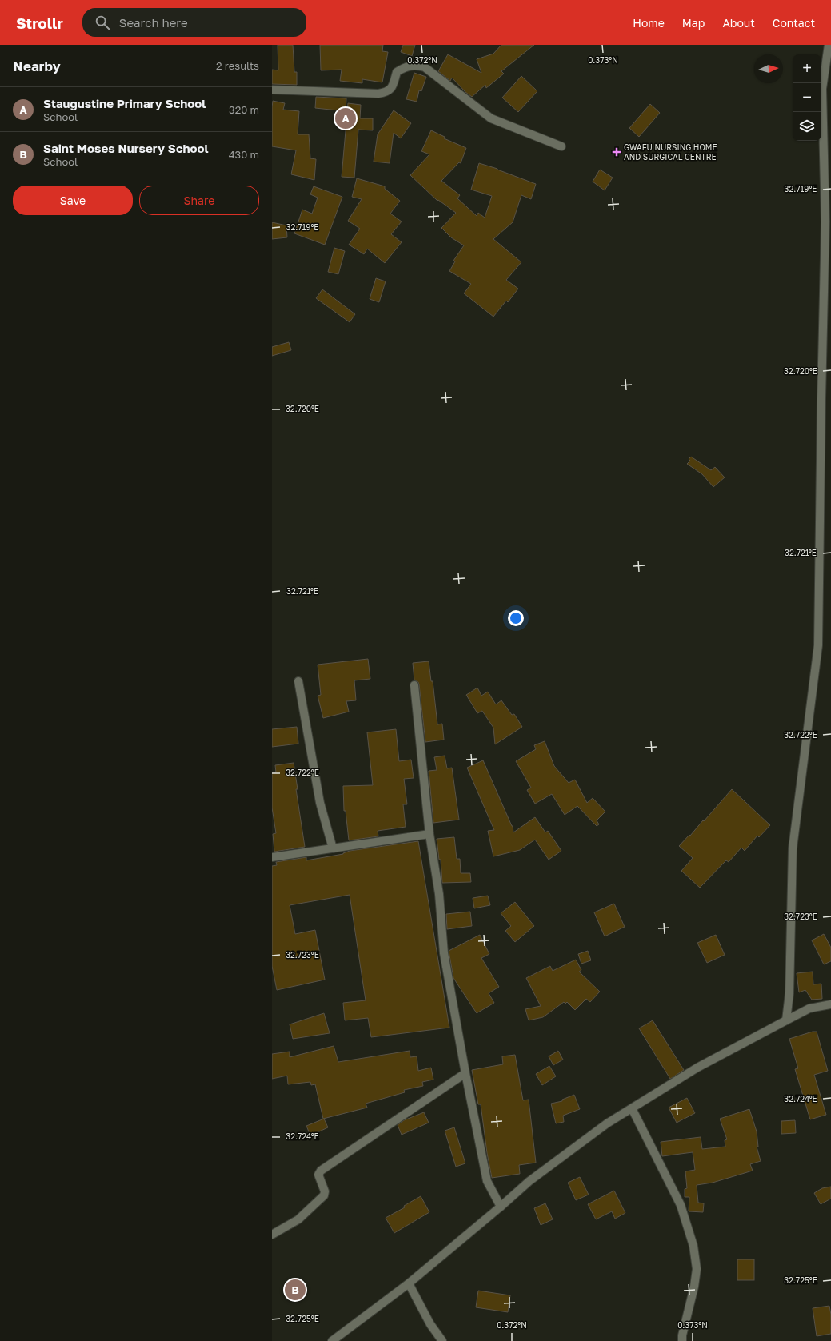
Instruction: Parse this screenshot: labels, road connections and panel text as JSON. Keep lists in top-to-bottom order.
{
  "places": {
    "health": ["GWAFU NURSING HOME AND SURGICAL CENTRE"]
  },
  "north": "right",
  "page": {
    "header": "Strollr",
    "search": "Search here",
    "nav": [
      "Home",
      "Map",
      "About",
      "Contact"
    ],
    "heading": ["Nearby", "2 results"],
    "map_buttons": ["+", "−"],
    "list": [
      {
        "mark": "A",
        "name": "Staugustine Primary School",
        "note": "School",
        "value": "320 m"
      },
      {
        "mark": "B",
        "name": "Saint Moses Nursery School",
        "note": "School",
        "value": "430 m"
      }
    ],
    "pins": ["A", "B"],
    "buttons": ["Save", "Share"]
  },
  "coordinates": [
    "0.372°N",
    "0.373°N",
    "32.719°E",
    "32.720°E",
    "32.721°E",
    "32.722°E",
    "32.723°E",
    "32.724°E",
    "32.725°E"
  ]
}
